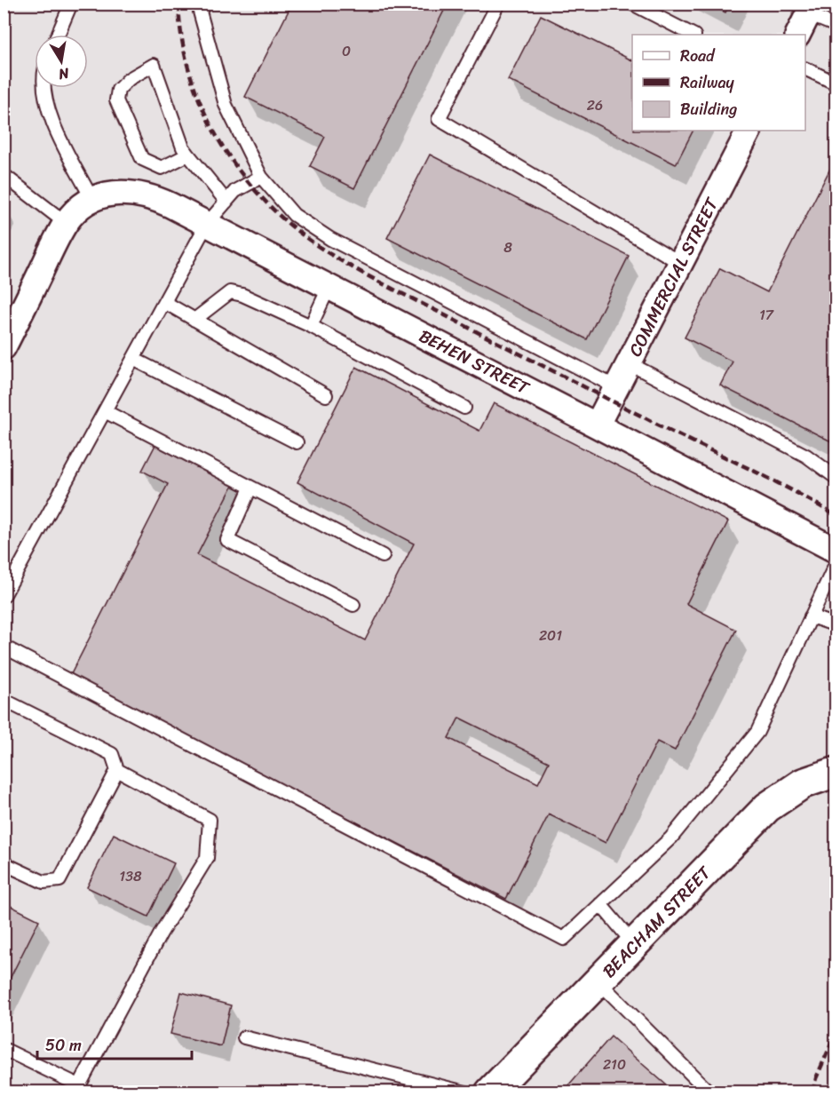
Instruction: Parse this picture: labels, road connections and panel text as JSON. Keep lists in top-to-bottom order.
{
  "streets": {
    "main road": ["BEACHAM STREET"],
    "street": ["COMMERCIAL STREET", "BEHEN STREET"]
  },
  "crossings": [
    ["COMMERCIAL STREET", "BEHEN STREET"]
  ],
  "house_numbers": [
    "0",
    "26",
    "8",
    "17",
    "201",
    "138",
    "210"
  ],
  "legend": ["Road", "Railway", "Building"],
  "scale_bar": "50 m",
  "north": "bottom"
}
